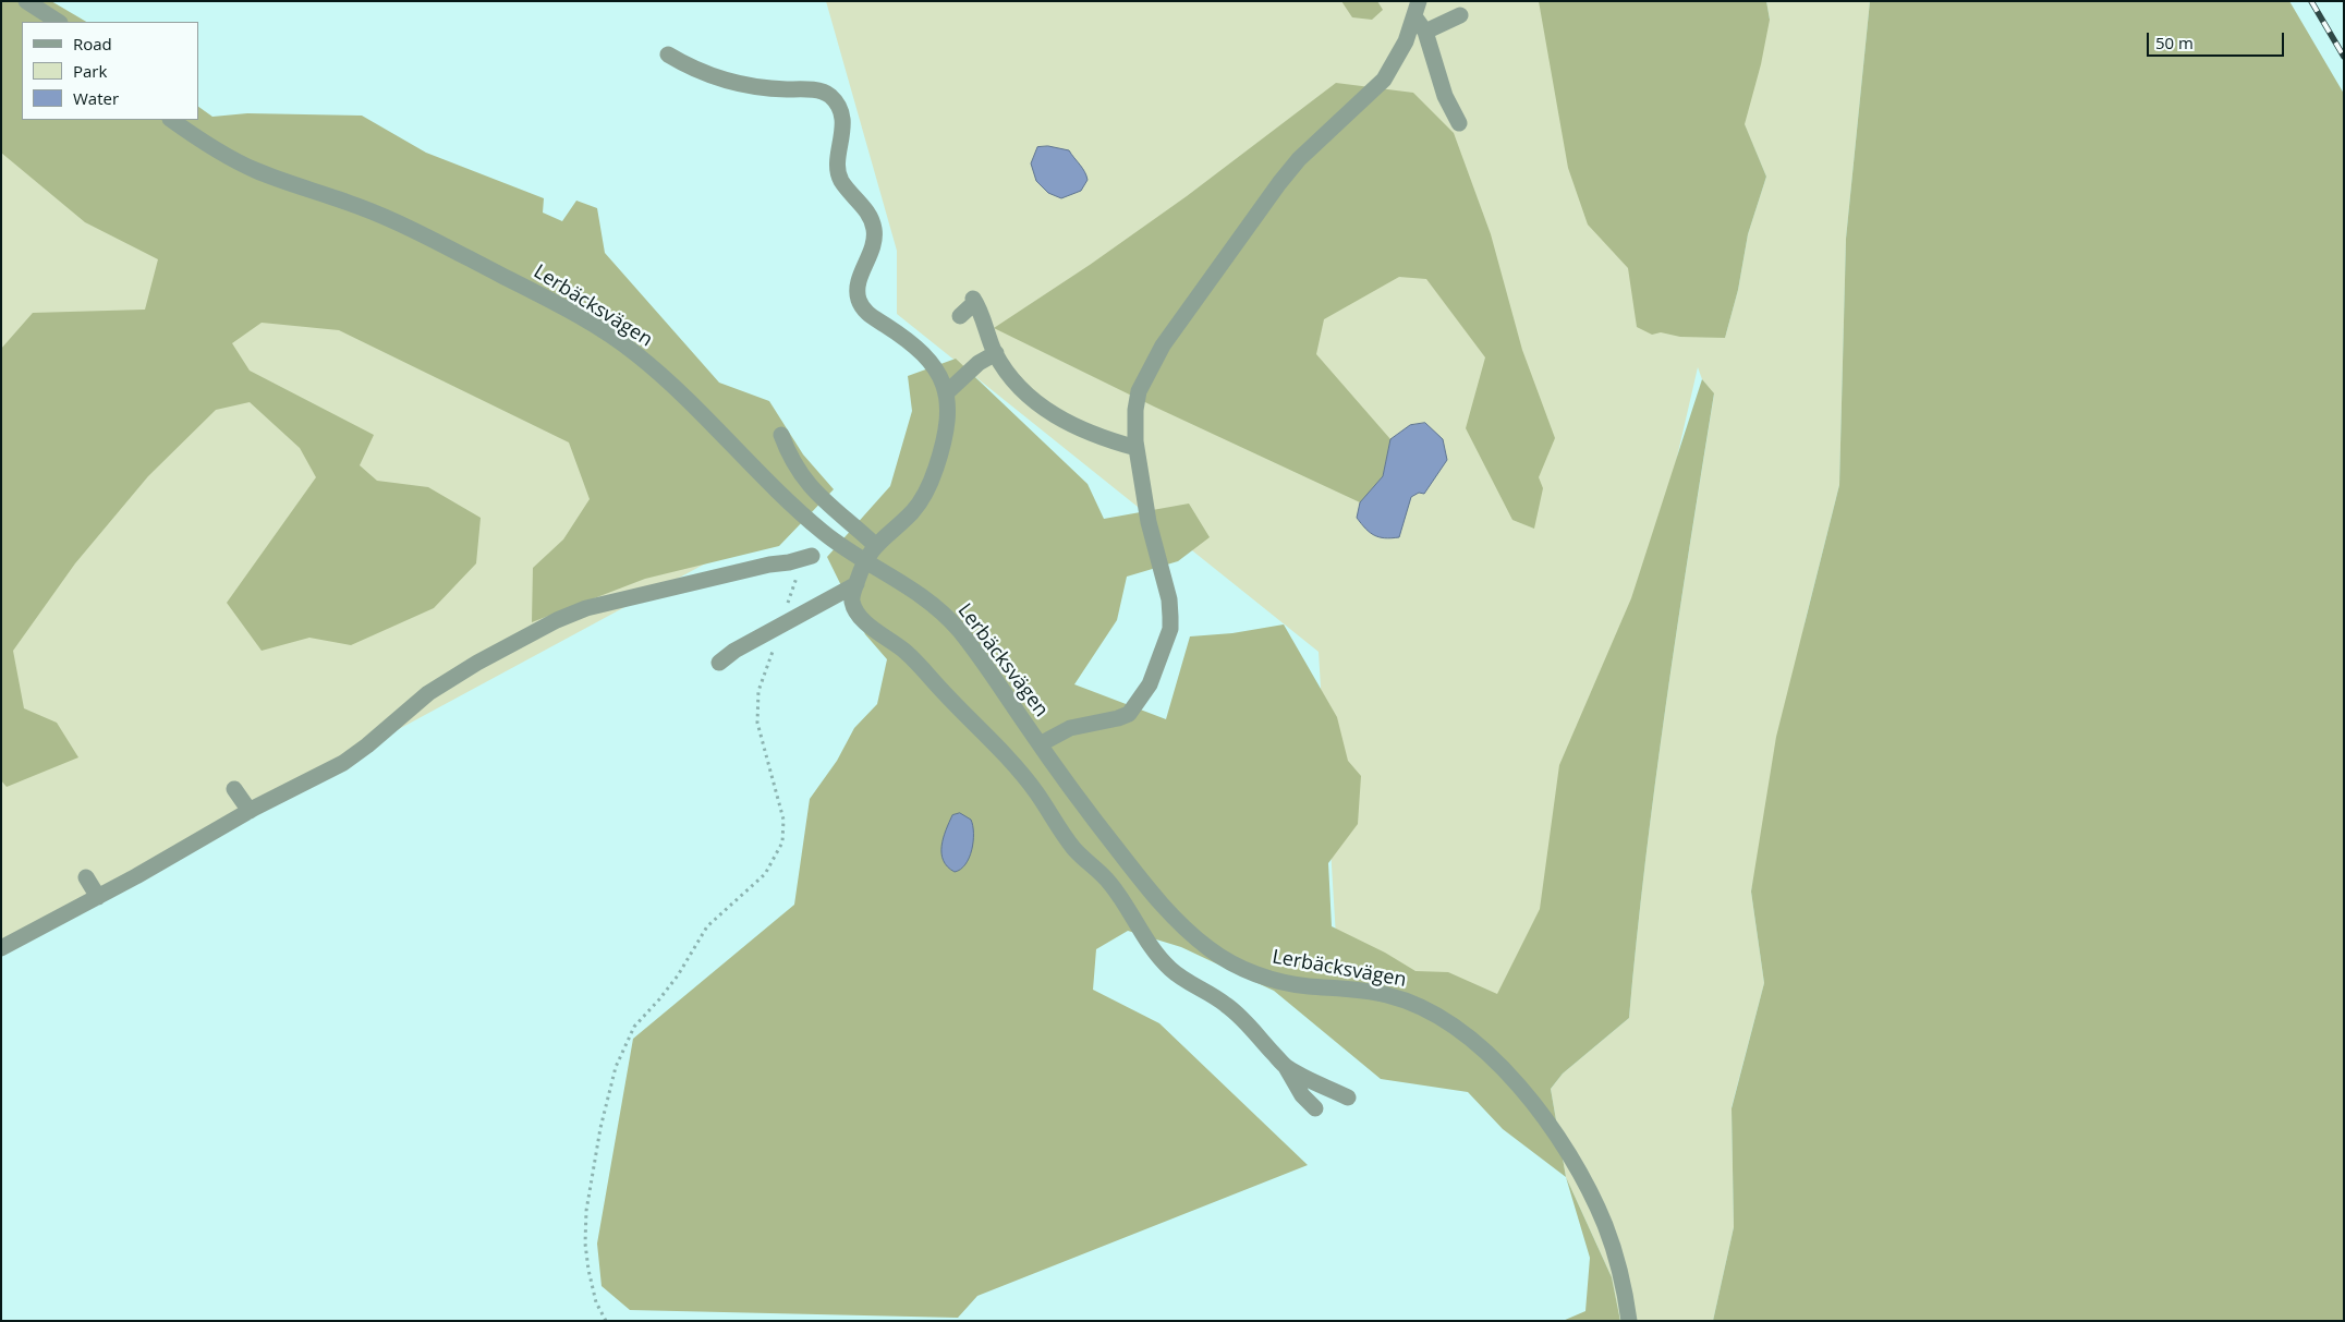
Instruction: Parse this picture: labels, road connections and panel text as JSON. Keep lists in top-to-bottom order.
{
  "streets": {
    "street": ["Lerbäcksvägen"]
  },
  "legend": ["Road", "Park", "Water"],
  "scale_bar": "50 m"
}
